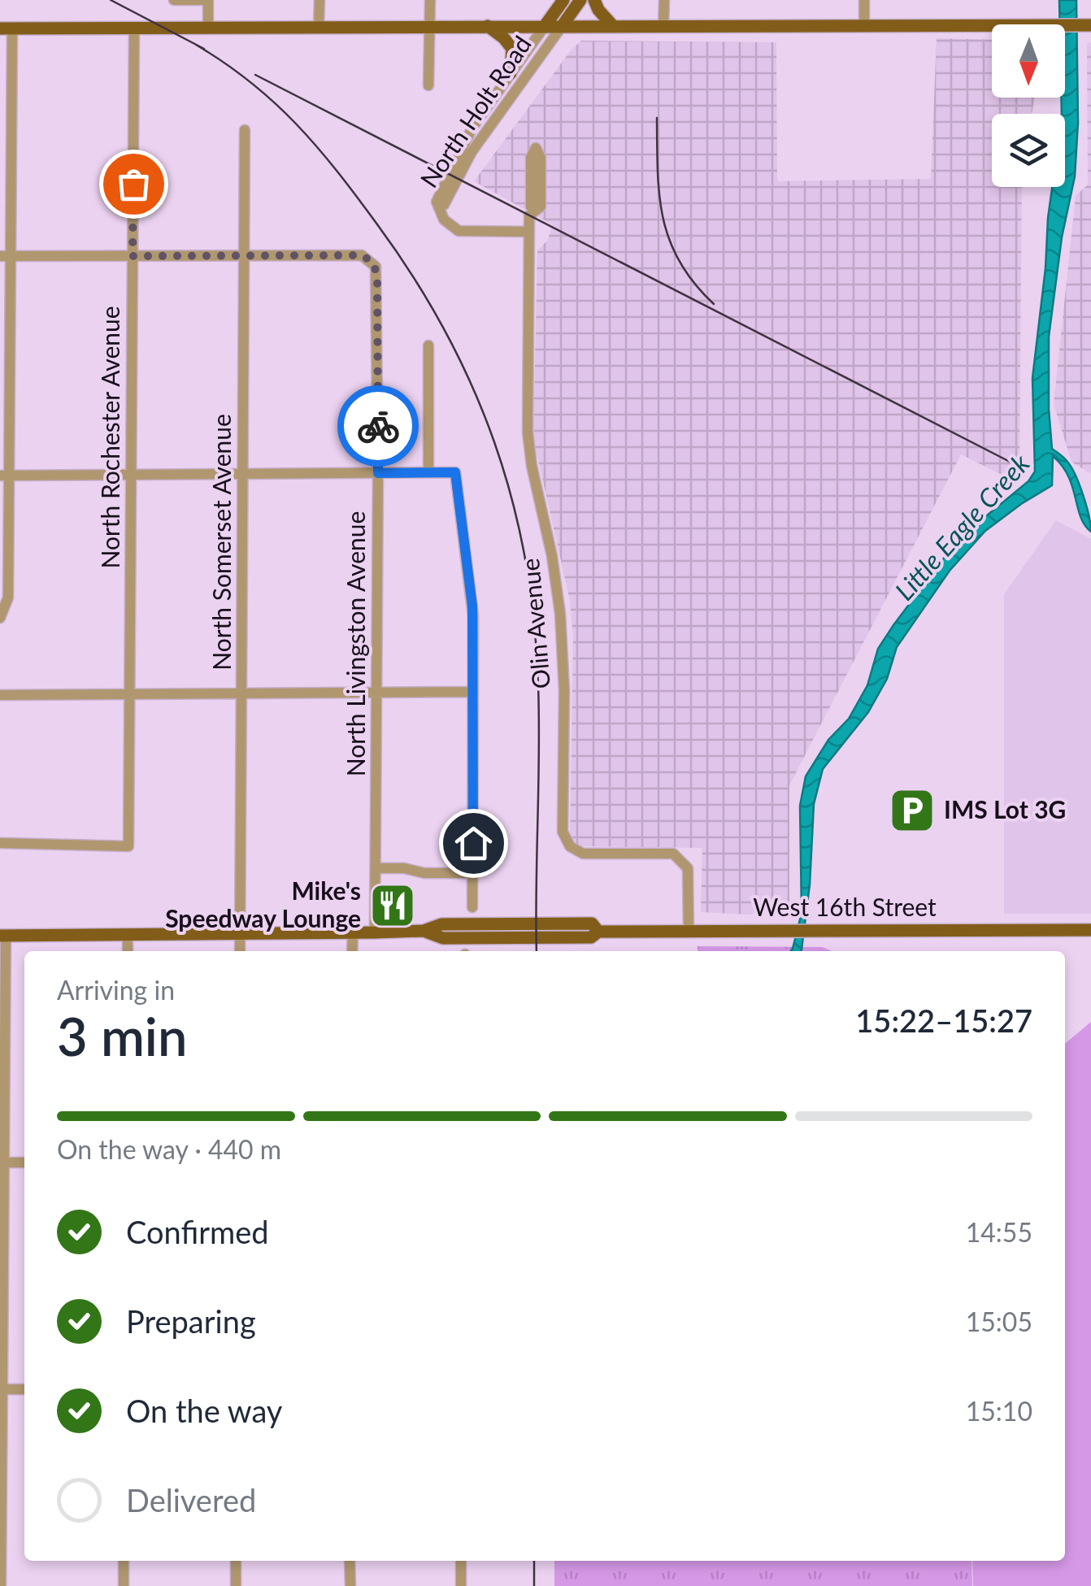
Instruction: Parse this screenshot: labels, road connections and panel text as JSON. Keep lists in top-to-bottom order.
{
  "streets": {
    "main road": ["North Holt Road", "West 16th Street"],
    "street": [
      "North Rochester Avenue",
      "North Somerset Avenue",
      "Olin Avenue",
      "North Livingston Avenue"
    ]
  },
  "crossings": [
    ["North Somerset Avenue", "North Livingston Avenue"],
    ["North Somerset Avenue", "West 16th Street"],
    ["Olin Avenue", "West 16th Street"],
    ["North Livingston Avenue", "West 16th Street"]
  ],
  "water": ["Little Eagle Creek"],
  "places": {
    "parking": ["IMS Lot 3G"],
    "restaurant": ["Mike's Speedway Lounge"]
  },
  "north": "bottom",
  "page": {
    "heading": ["3 min", "Arriving in", "15:22–15:27"],
    "bar": "On the way · 440 m",
    "list": [
      ["Confirmed", "14:55"],
      ["Preparing", "15:05"],
      ["On the way", "15:10"],
      "Delivered"
    ]
  }
}
